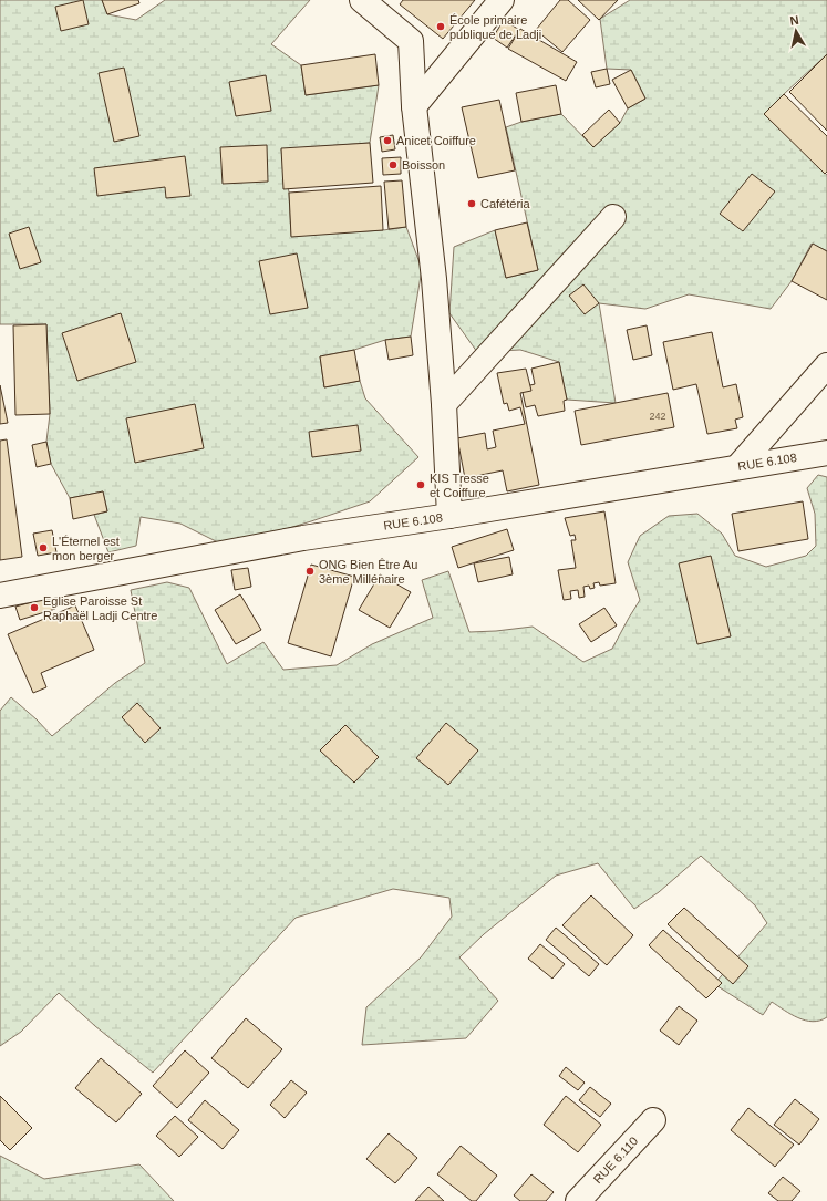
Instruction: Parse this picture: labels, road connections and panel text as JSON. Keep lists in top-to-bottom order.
{
  "streets": {
    "street": ["RUE 6.108", "RUE 6.110"]
  },
  "places": [
    "École primaire publique de Ladji",
    "Anicet Coiffure",
    "Boisson",
    "Cafétéria",
    "KIS Tresse et Coiffure",
    "L'Éternel est mon berger",
    "ONG Bien Être Au 3ème Millénaire",
    "Eglise Paroisse St Raphaël Ladji Centre"
  ],
  "house_numbers": ["242"],
  "north": "top"
}
